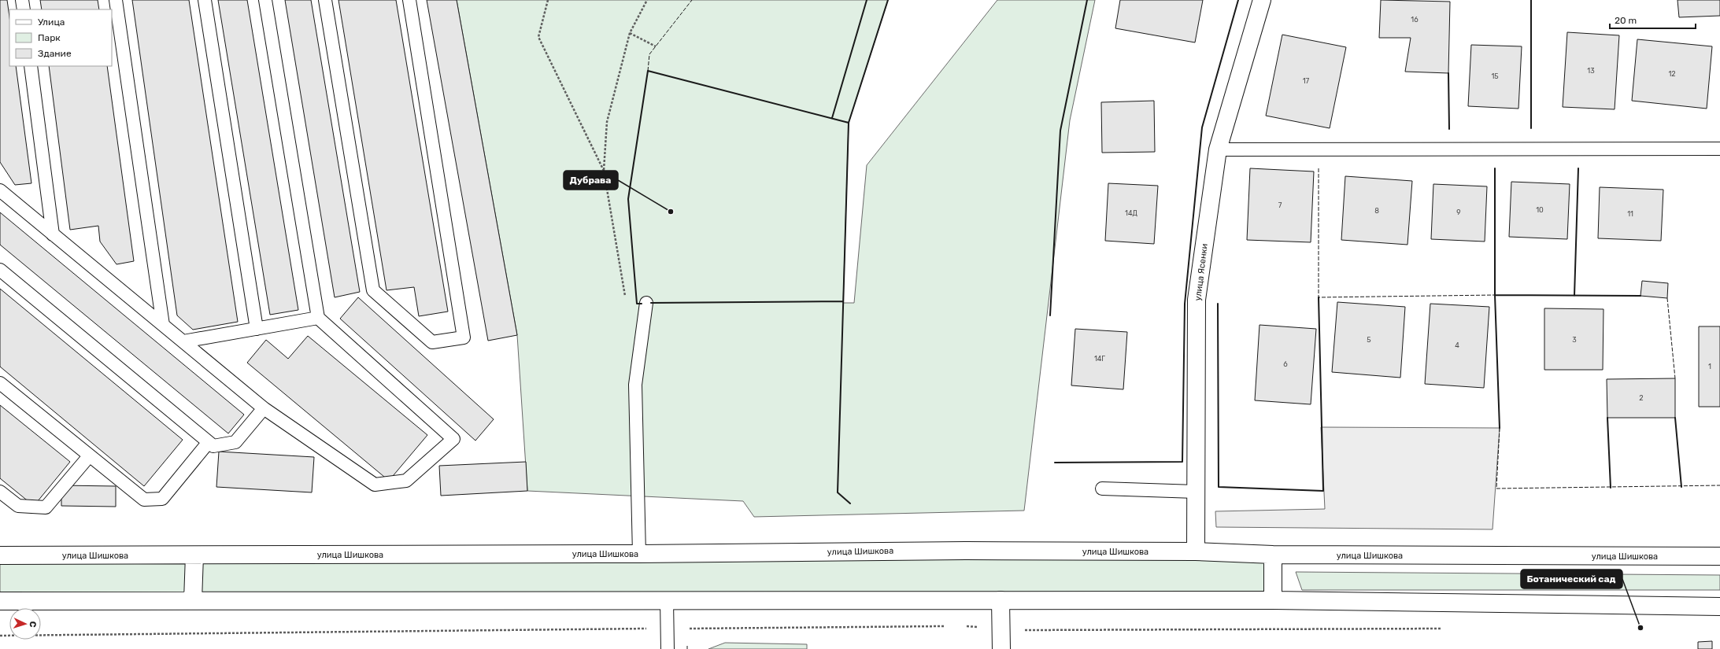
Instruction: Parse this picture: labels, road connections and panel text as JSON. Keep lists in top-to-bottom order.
{
  "streets": {
    "main road": ["улица Ясенки", "улица Шишкова"]
  },
  "crossings": [
    ["улица Ясенки", "улица Шишкова"]
  ],
  "places": ["Дубрава", "Ботанический сад"],
  "house_numbers": [
    "16",
    "13",
    "12",
    "15",
    "17",
    "7",
    "10",
    "8",
    "9",
    "14Д",
    "11",
    "5",
    "3",
    "4",
    "14Г",
    "6",
    "1",
    "2"
  ],
  "legend": ["Улица", "Парк", "Здание"],
  "scale_bar": "20 m",
  "north": "right"
}
